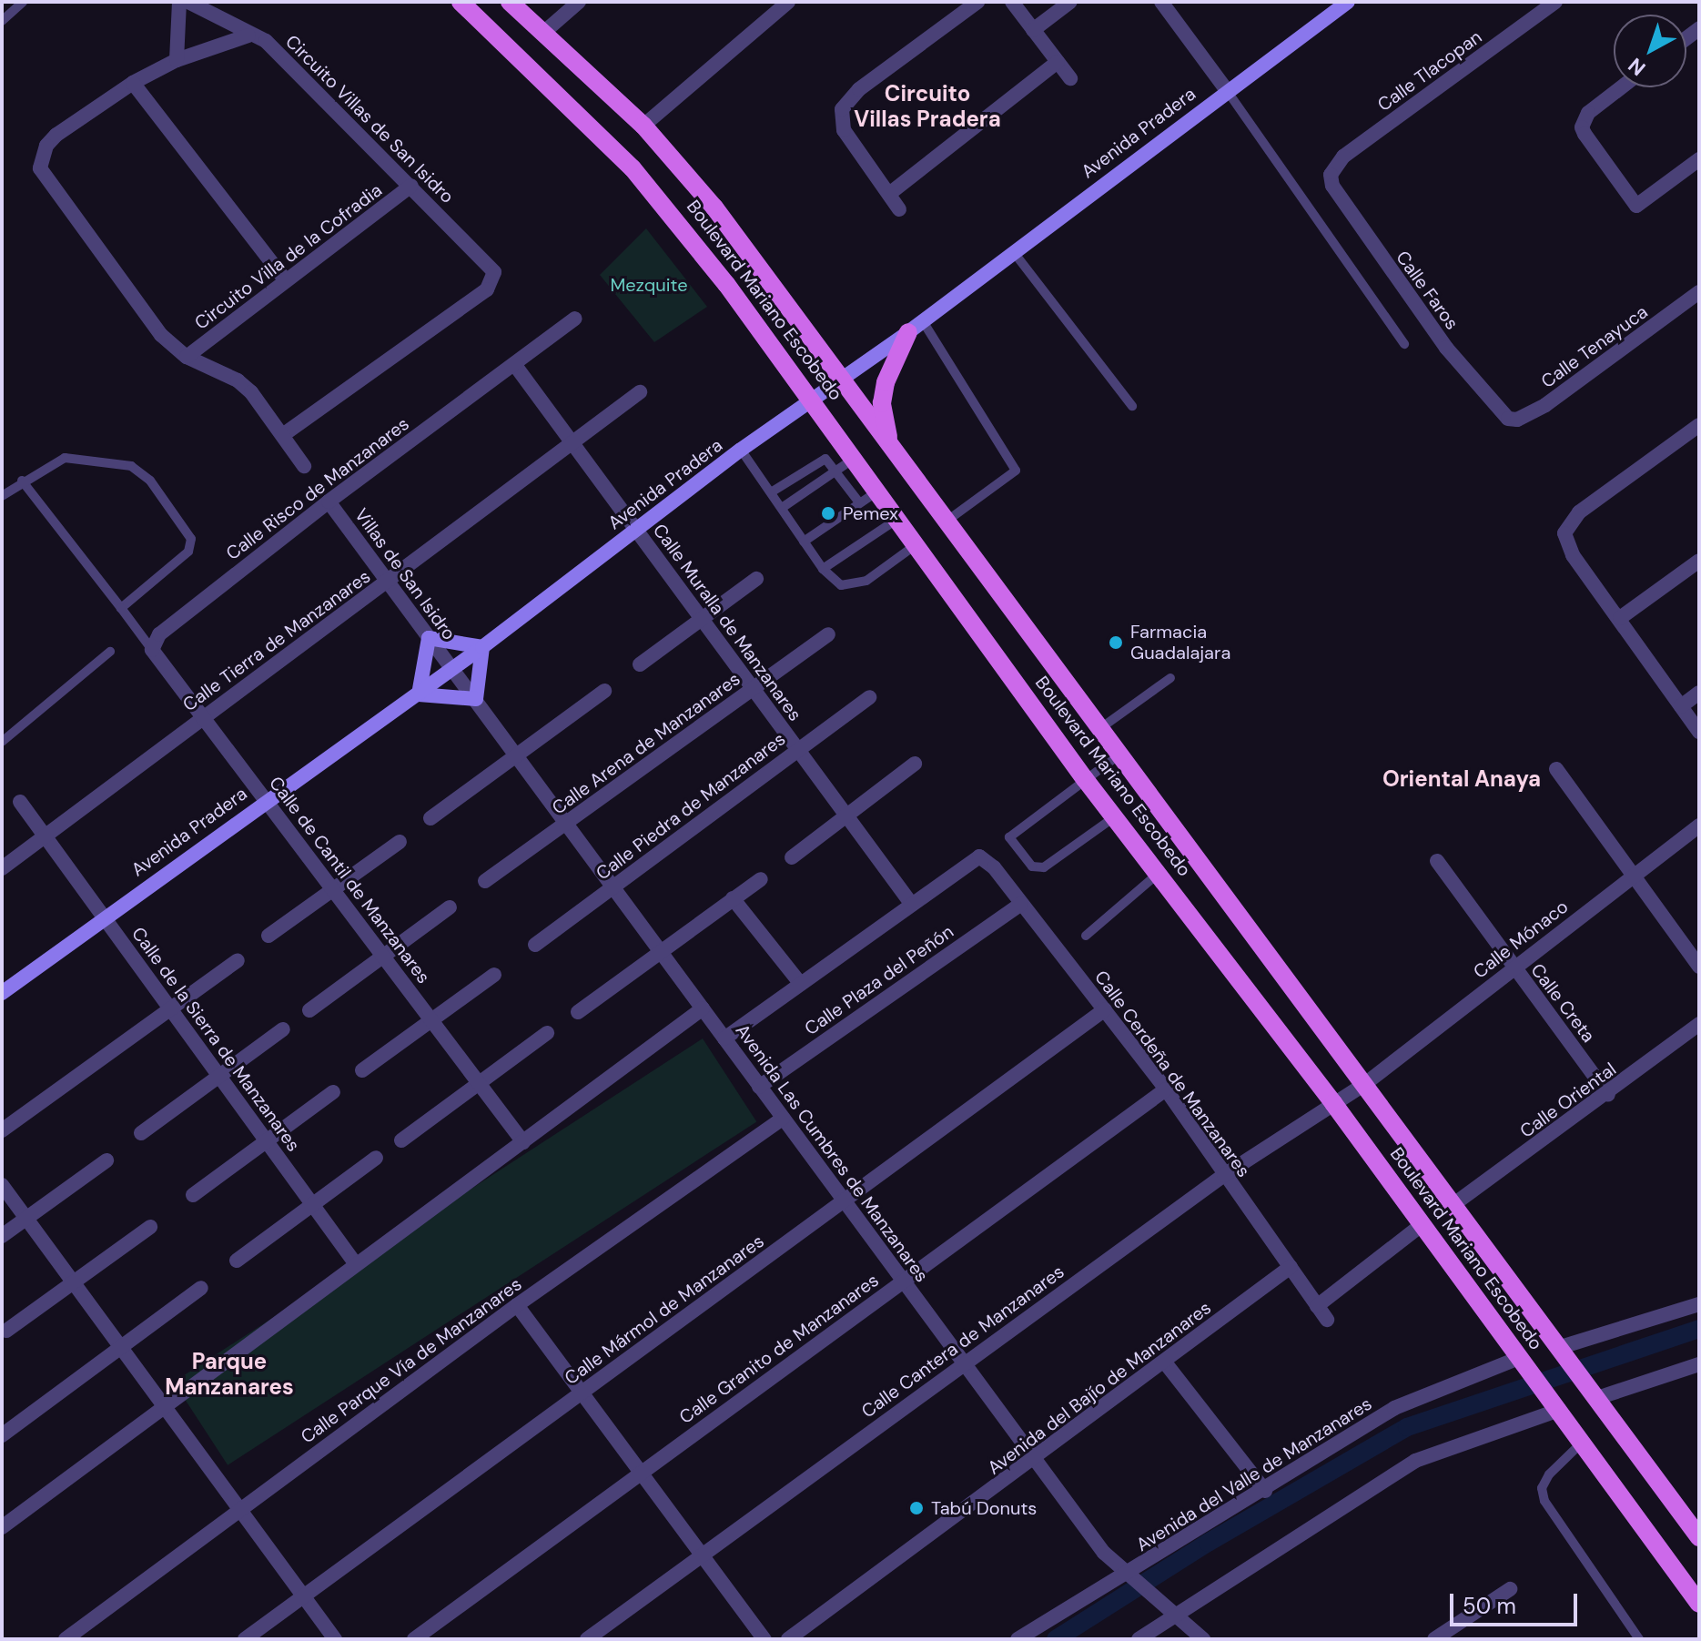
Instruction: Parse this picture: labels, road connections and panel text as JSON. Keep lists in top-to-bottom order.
{
  "streets": {
    "main road": ["Boulevard Mariano Escobedo"],
    "street": [
      "Calle Tlacopan",
      "Circuito Villas de San Isidro",
      "Avenida Pradera",
      "Circuito Villa de la Cofradia",
      "Calle Faros",
      "Calle Tenayuca",
      "Calle Risco de Manzanares",
      "Villas de San Isidro",
      "Calle Muralla de Manzanares",
      "Calle Tierra de Manzanares",
      "Calle Arena de Manzanares",
      "Calle Piedra de Manzanares",
      "Calle de Cantil de Manzanares",
      "Calle Mónaco",
      "Calle Plaza del Peñón",
      "Calle Creta",
      "Calle de la Sierra de Manzanares",
      "Calle Cerdeña de Manzanares",
      "Calle Oriental",
      "Avenida Las Cumbres de Manzanares",
      "Calle Mármol de Manzanares",
      "Calle Cantera de Manzanares",
      "Calle Granito de Manzanares",
      "Calle Parque Vía de Manzanares",
      "Avenida del Bajío de Manzanares",
      "Avenida del Valle de Manzanares"
    ]
  },
  "crossings": [
    ["Calle Tlacopan", "Calle Faros"],
    ["Circuito Villas de San Isidro", "Circuito Villa de la Cofradia"],
    ["Avenida Pradera", "Boulevard Mariano Escobedo"],
    ["Avenida Pradera", "Villas de San Isidro"],
    ["Avenida Pradera", "Calle Muralla de Manzanares"],
    ["Avenida Pradera", "Calle de Cantil de Manzanares"],
    ["Avenida Pradera", "Calle de la Sierra de Manzanares"],
    ["Avenida Pradera", "Avenida Las Cumbres de Manzanares"],
    ["Calle Faros", "Calle Tenayuca"],
    ["Boulevard Mariano Escobedo", "Calle Mónaco"],
    ["Boulevard Mariano Escobedo", "Calle Oriental"],
    ["Boulevard Mariano Escobedo", "Calle Cantera de Manzanares"],
    ["Boulevard Mariano Escobedo", "Avenida del Valle de Manzanares"],
    ["Calle Risco de Manzanares", "Villas de San Isidro"],
    ["Calle Risco de Manzanares", "Calle Muralla de Manzanares"],
    ["Calle Risco de Manzanares", "Calle de Cantil de Manzanares"],
    ["Villas de San Isidro", "Calle Tierra de Manzanares"],
    ["Villas de San Isidro", "Avenida Las Cumbres de Manzanares"],
    ["Calle Muralla de Manzanares", "Calle Tierra de Manzanares"],
    ["Calle Muralla de Manzanares", "Calle Arena de Manzanares"],
    ["Calle Muralla de Manzanares", "Calle Piedra de Manzanares"],
    ["Calle Muralla de Manzanares", "Calle Cerdeña de Manzanares"],
    ["Calle Tierra de Manzanares", "Calle de Cantil de Manzanares"],
    ["Calle Tierra de Manzanares", "Calle de la Sierra de Manzanares"],
    ["Calle Arena de Manzanares", "Avenida Las Cumbres de Manzanares"],
    ["Calle Piedra de Manzanares", "Avenida Las Cumbres de Manzanares"],
    ["Calle Mónaco", "Calle Creta"],
    ["Calle Mónaco", "Calle Cantera de Manzanares"],
    ["Calle Plaza del Peñón", "Calle Cerdeña de Manzanares"],
    ["Calle Plaza del Peñón", "Avenida Las Cumbres de Manzanares"],
    ["Calle Creta", "Calle Oriental"],
    ["Calle Cerdeña de Manzanares", "Calle Mármol de Manzanares"],
    ["Calle Cerdeña de Manzanares", "Calle Cantera de Manzanares"],
    ["Calle Cerdeña de Manzanares", "Calle Granito de Manzanares"],
    ["Calle Cerdeña de Manzanares", "Avenida del Bajío de Manzanares"],
    ["Avenida Las Cumbres de Manzanares", "Calle Mármol de Manzanares"],
    ["Avenida Las Cumbres de Manzanares", "Calle Cantera de Manzanares"],
    ["Avenida Las Cumbres de Manzanares", "Calle Granito de Manzanares"],
    ["Avenida Las Cumbres de Manzanares", "Calle Parque Vía de Manzanares"],
    ["Avenida Las Cumbres de Manzanares", "Avenida del Bajío de Manzanares"],
    ["Avenida Las Cumbres de Manzanares", "Avenida del Valle de Manzanares"]
  ],
  "districts": ["Circuito Villas Pradera", "Oriental Anaya", "Parque Manzanares"],
  "parks": ["Mezquite"],
  "places": ["Pemex", "Farmacia Guadalajara", "Tabú Donuts"],
  "scale_bar": "50 m",
  "north": "bottom left"
}
